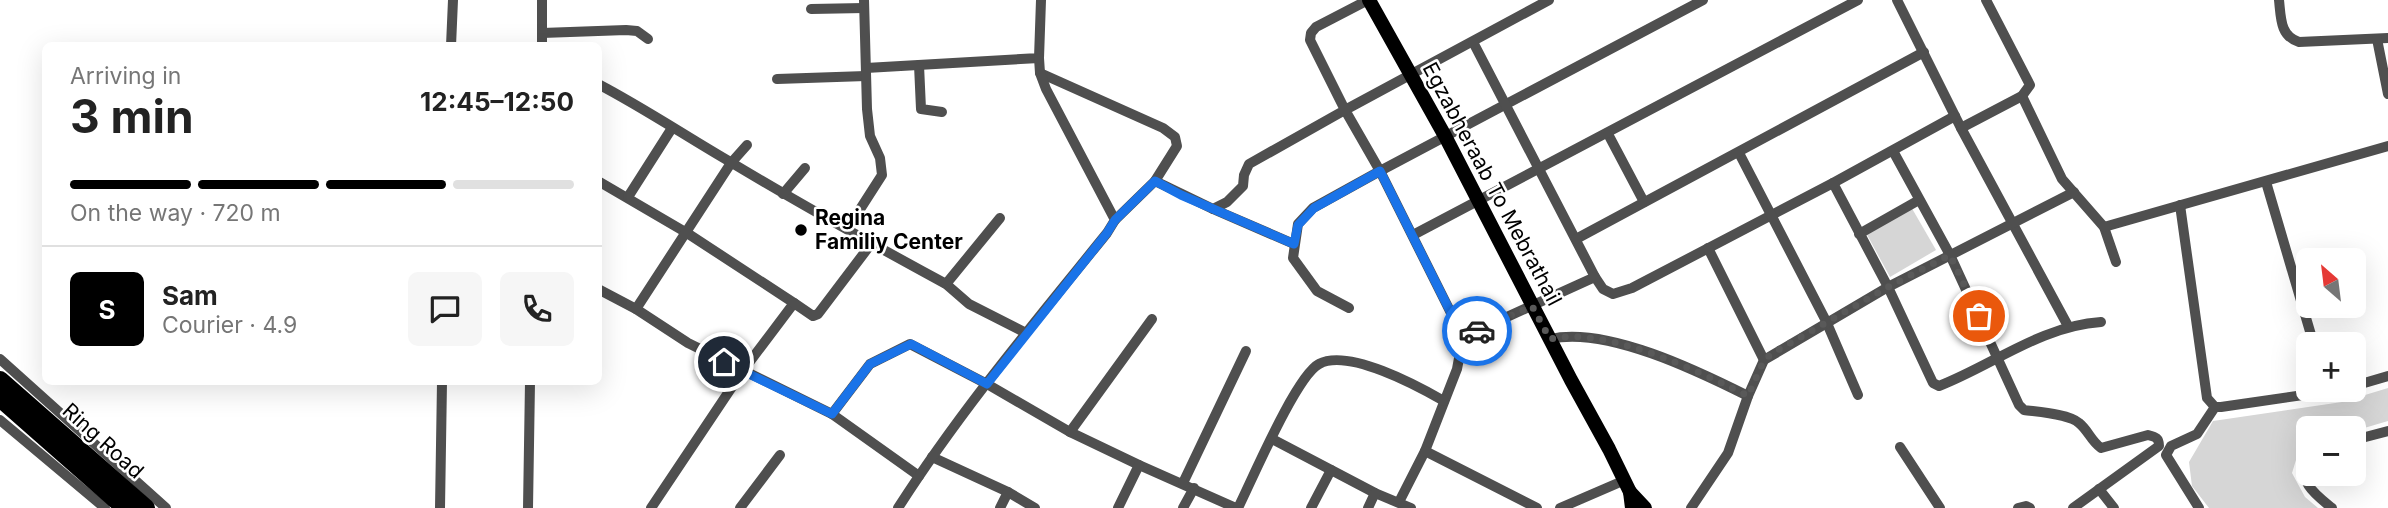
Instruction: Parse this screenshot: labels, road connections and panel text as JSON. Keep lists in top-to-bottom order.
{
  "streets": {
    "highway": ["Ring Road"],
    "main road": ["Egzabheraab To Mebrathail"]
  },
  "places": ["Regina Familiy Center"],
  "north": "top left",
  "page": {
    "heading": ["3 min", "Arriving in", "12:45–12:50"],
    "panel": ["Sam", "Courier · 4.9"],
    "bar": "On the way · 720 m",
    "map_buttons": ["+", "−"],
    "round": "S"
  }
}
